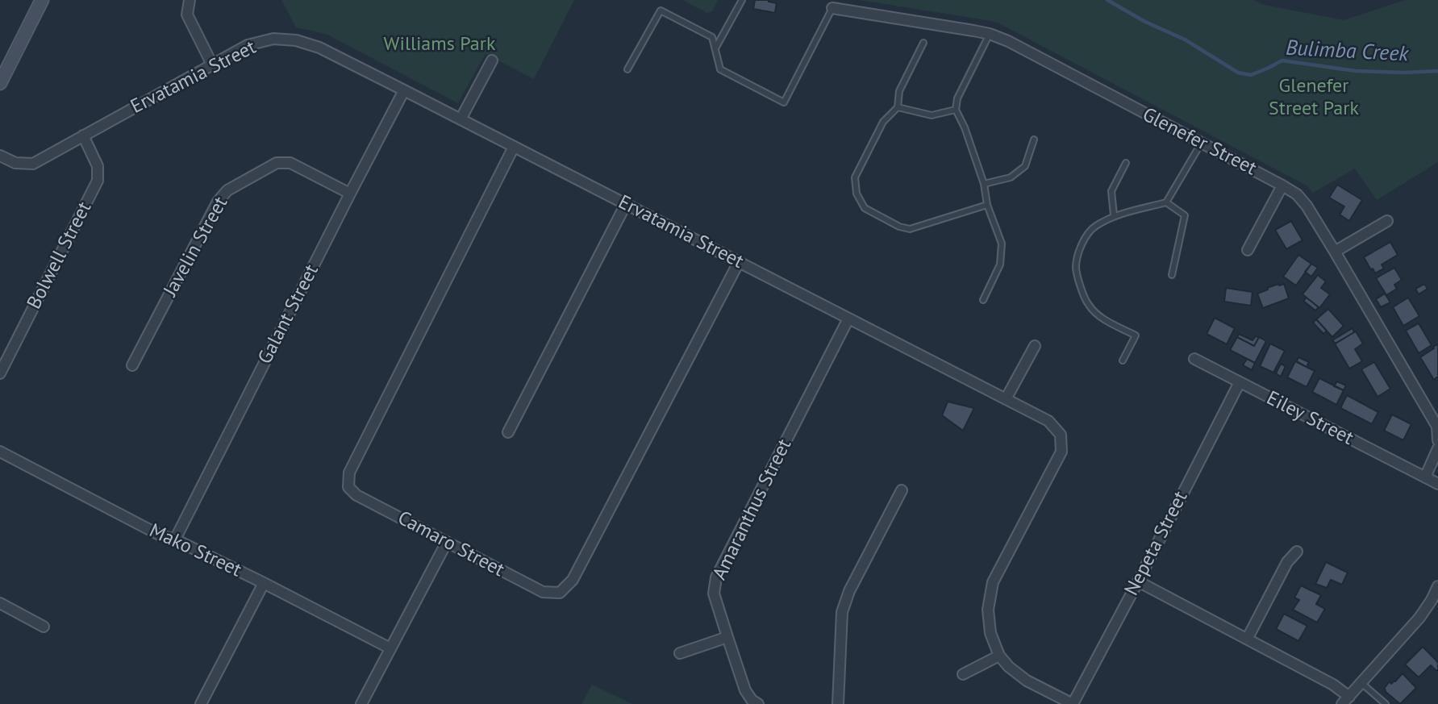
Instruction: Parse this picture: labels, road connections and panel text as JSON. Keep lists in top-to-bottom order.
{
  "streets": {
    "street": [
      "Ervatamia Street",
      "Glenefer Street",
      "Javelin Street",
      "Bolwell Street",
      "Galant Street",
      "Eiley Street",
      "Amaranthus Street",
      "Nepeta Street",
      "Camaro Street",
      "Mako Street"
    ]
  },
  "crossings": [
    ["Ervatamia Street", "Bolwell Street"],
    ["Ervatamia Street", "Galant Street"],
    ["Ervatamia Street", "Amaranthus Street"],
    ["Ervatamia Street", "Nepeta Street"],
    ["Ervatamia Street", "Camaro Street"],
    ["Javelin Street", "Galant Street"],
    ["Galant Street", "Mako Street"],
    ["Eiley Street", "Nepeta Street"]
  ],
  "water": ["Bulimba Creek"],
  "parks": ["Williams Park", "Glenefer Street Park"]
}
